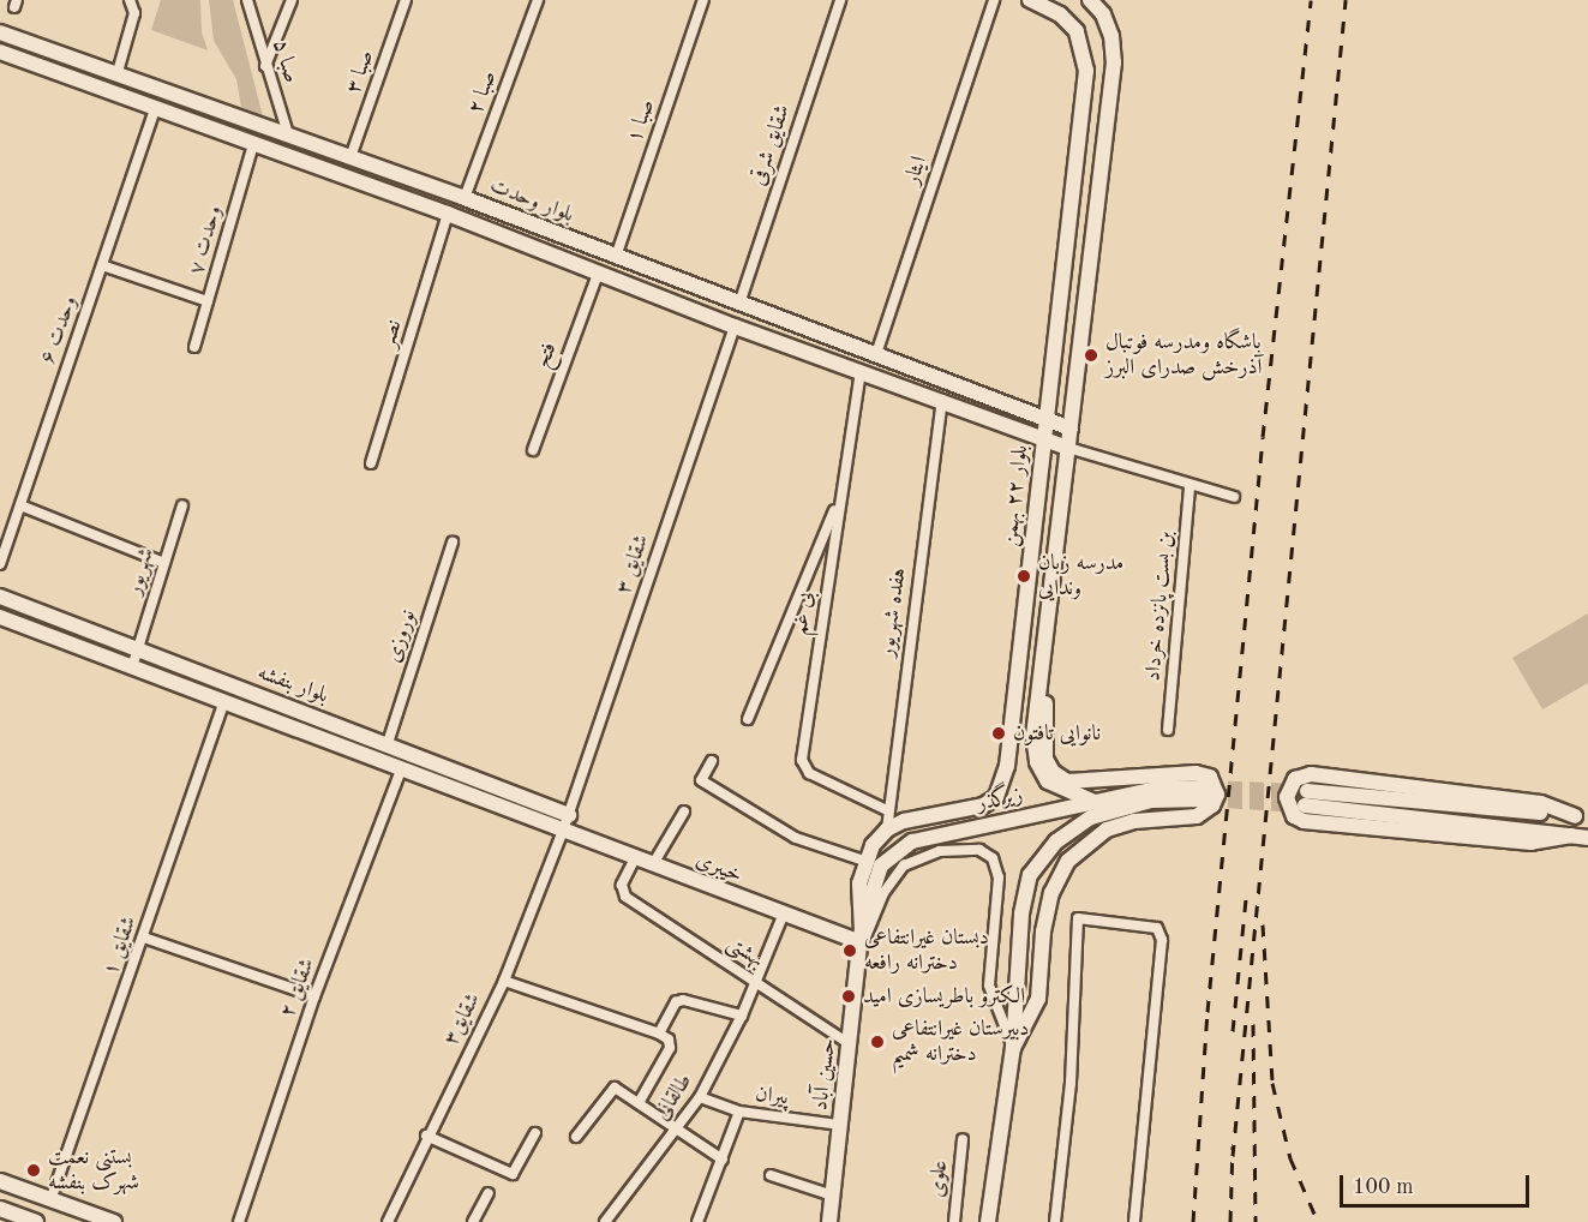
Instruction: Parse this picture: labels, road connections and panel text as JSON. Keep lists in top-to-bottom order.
{
  "streets": {
    "main road": [
      "بلوار وحدت",
      "بلوار ۲۲ بهمن",
      "بلوار بنفشه",
      "زیرگذر",
      "خیبری",
      "حسین آباد"
    ],
    "street": [
      "صبا ۵",
      "صبا ۳",
      "صبا ۲",
      "صبا ۱",
      "شقایق شرقی",
      "ایثار",
      "وحدت ۷",
      "وحدت ۶",
      "نصر",
      "فتح",
      "شقایق ۳",
      "شهریور",
      "بن بست پانزده خرداد",
      "هفده شهریور",
      "بی غم",
      "نوروزی",
      "شقایق ۱",
      "بهشتی",
      "شقایق ۲",
      "شقایق۳",
      "پیران",
      "طالقانی",
      "علوی"
    ]
  },
  "crossings": [
    ["صبا ۵", "بلوار وحدت"],
    ["صبا ۳", "بلوار وحدت"],
    ["صبا ۲", "بلوار وحدت"],
    ["صبا ۱", "بلوار وحدت"],
    ["شقایق شرقی", "بلوار وحدت"],
    ["ایثار", "بلوار وحدت"],
    ["بلوار وحدت", "وحدت ۷"],
    ["بلوار وحدت", "وحدت ۶"],
    ["بلوار وحدت", "نصر"],
    ["بلوار وحدت", "فتح"],
    ["بلوار وحدت", "بلوار ۲۲ بهمن"],
    ["بلوار وحدت", "شقایق ۳"],
    ["بلوار وحدت", "هفده شهریور"],
    ["بلوار وحدت", "بی غم"],
    ["بلوار ۲۲ بهمن", "هفده شهریور"],
    ["شقایق ۳", "بلوار بنفشه"],
    ["شقایق ۳", "خیبری"],
    ["شقایق ۳", "شقایق۳"],
    ["شهریور", "بلوار بنفشه"],
    ["هفده شهریور", "بی غم"],
    ["نوروزی", "بلوار بنفشه"],
    ["بلوار بنفشه", "خیبری"],
    ["بلوار بنفشه", "شقایق ۱"],
    ["بلوار بنفشه", "شقایق ۲"],
    ["بلوار بنفشه", "شقایق۳"],
    ["زیرگذر", "خیبری"],
    ["زیرگذر", "حسین آباد"],
    ["خیبری", "بهشتی"],
    ["خیبری", "شقایق۳"],
    ["خیبری", "حسین آباد"],
    ["خیبری", "طالقانی"],
    ["بهشتی", "حسین آباد"],
    ["بهشتی", "طالقانی"],
    ["حسین آباد", "پیران"],
    ["پیران", "طالقانی"]
  ],
  "places": [
    "باشگاه ومدرسه فوتبال آذرخش صدرای البرز",
    "مدرسه زبان وندایی",
    "نانوایی تافتون",
    "دبستان غیرانتفاعی دخترانه رافعه",
    "الکترو باطریسازی امید",
    "دبیرستان غیرانتفاعی دخترانه شمیم",
    "بستنی نعمت شهرک بنفشه"
  ],
  "scale_bar": "100 m"
}
